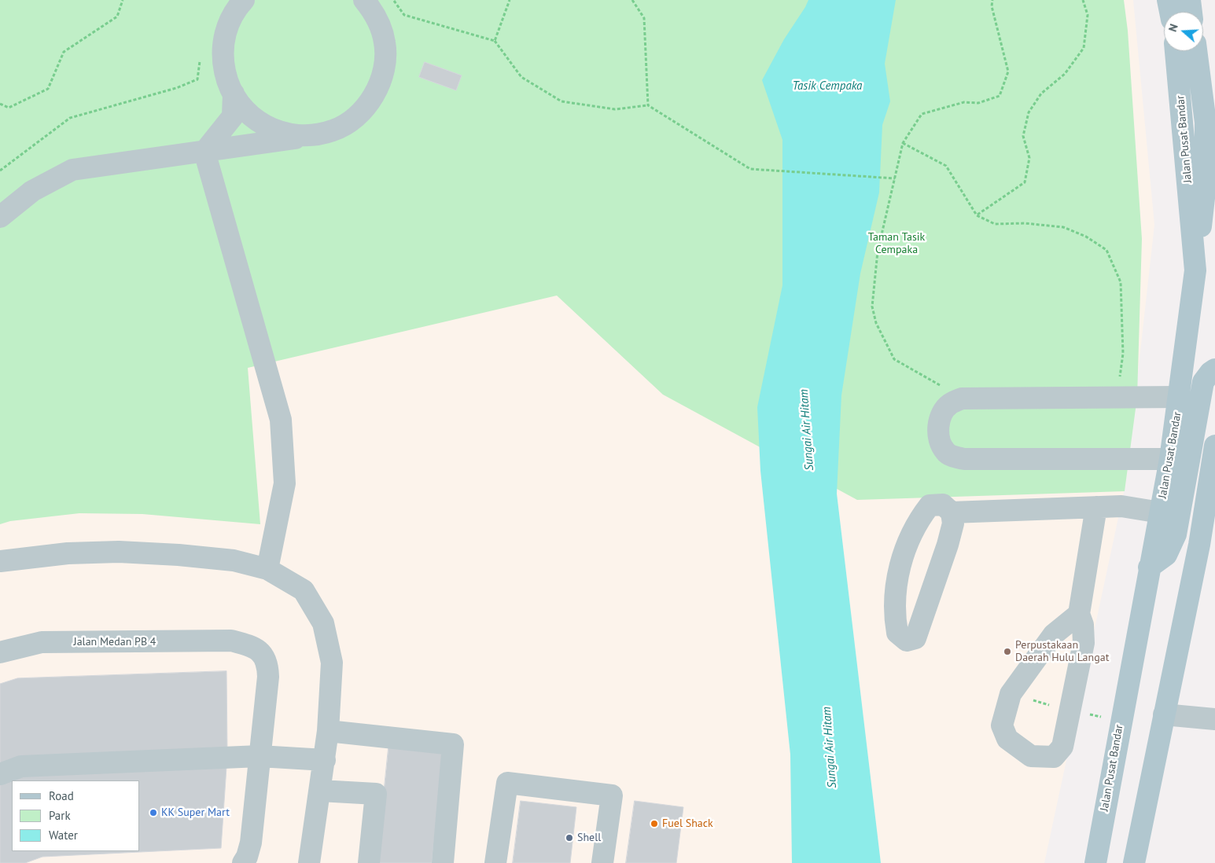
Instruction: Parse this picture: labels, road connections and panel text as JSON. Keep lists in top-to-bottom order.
{
  "streets": {
    "main road": ["Jalan Pusat Bandar"],
    "street": ["Jalan Medan PB 4"]
  },
  "water": ["Tasik Cempaka", "Sungai Air Hitam"],
  "parks": ["Taman Tasik Cempaka"],
  "places": [
    "Perpustakaan Daerah Hulu Langat",
    "KK Super Mart",
    "Fuel Shack",
    "Shell"
  ],
  "legend": ["Road", "Park", "Water"],
  "north": "left"
}
